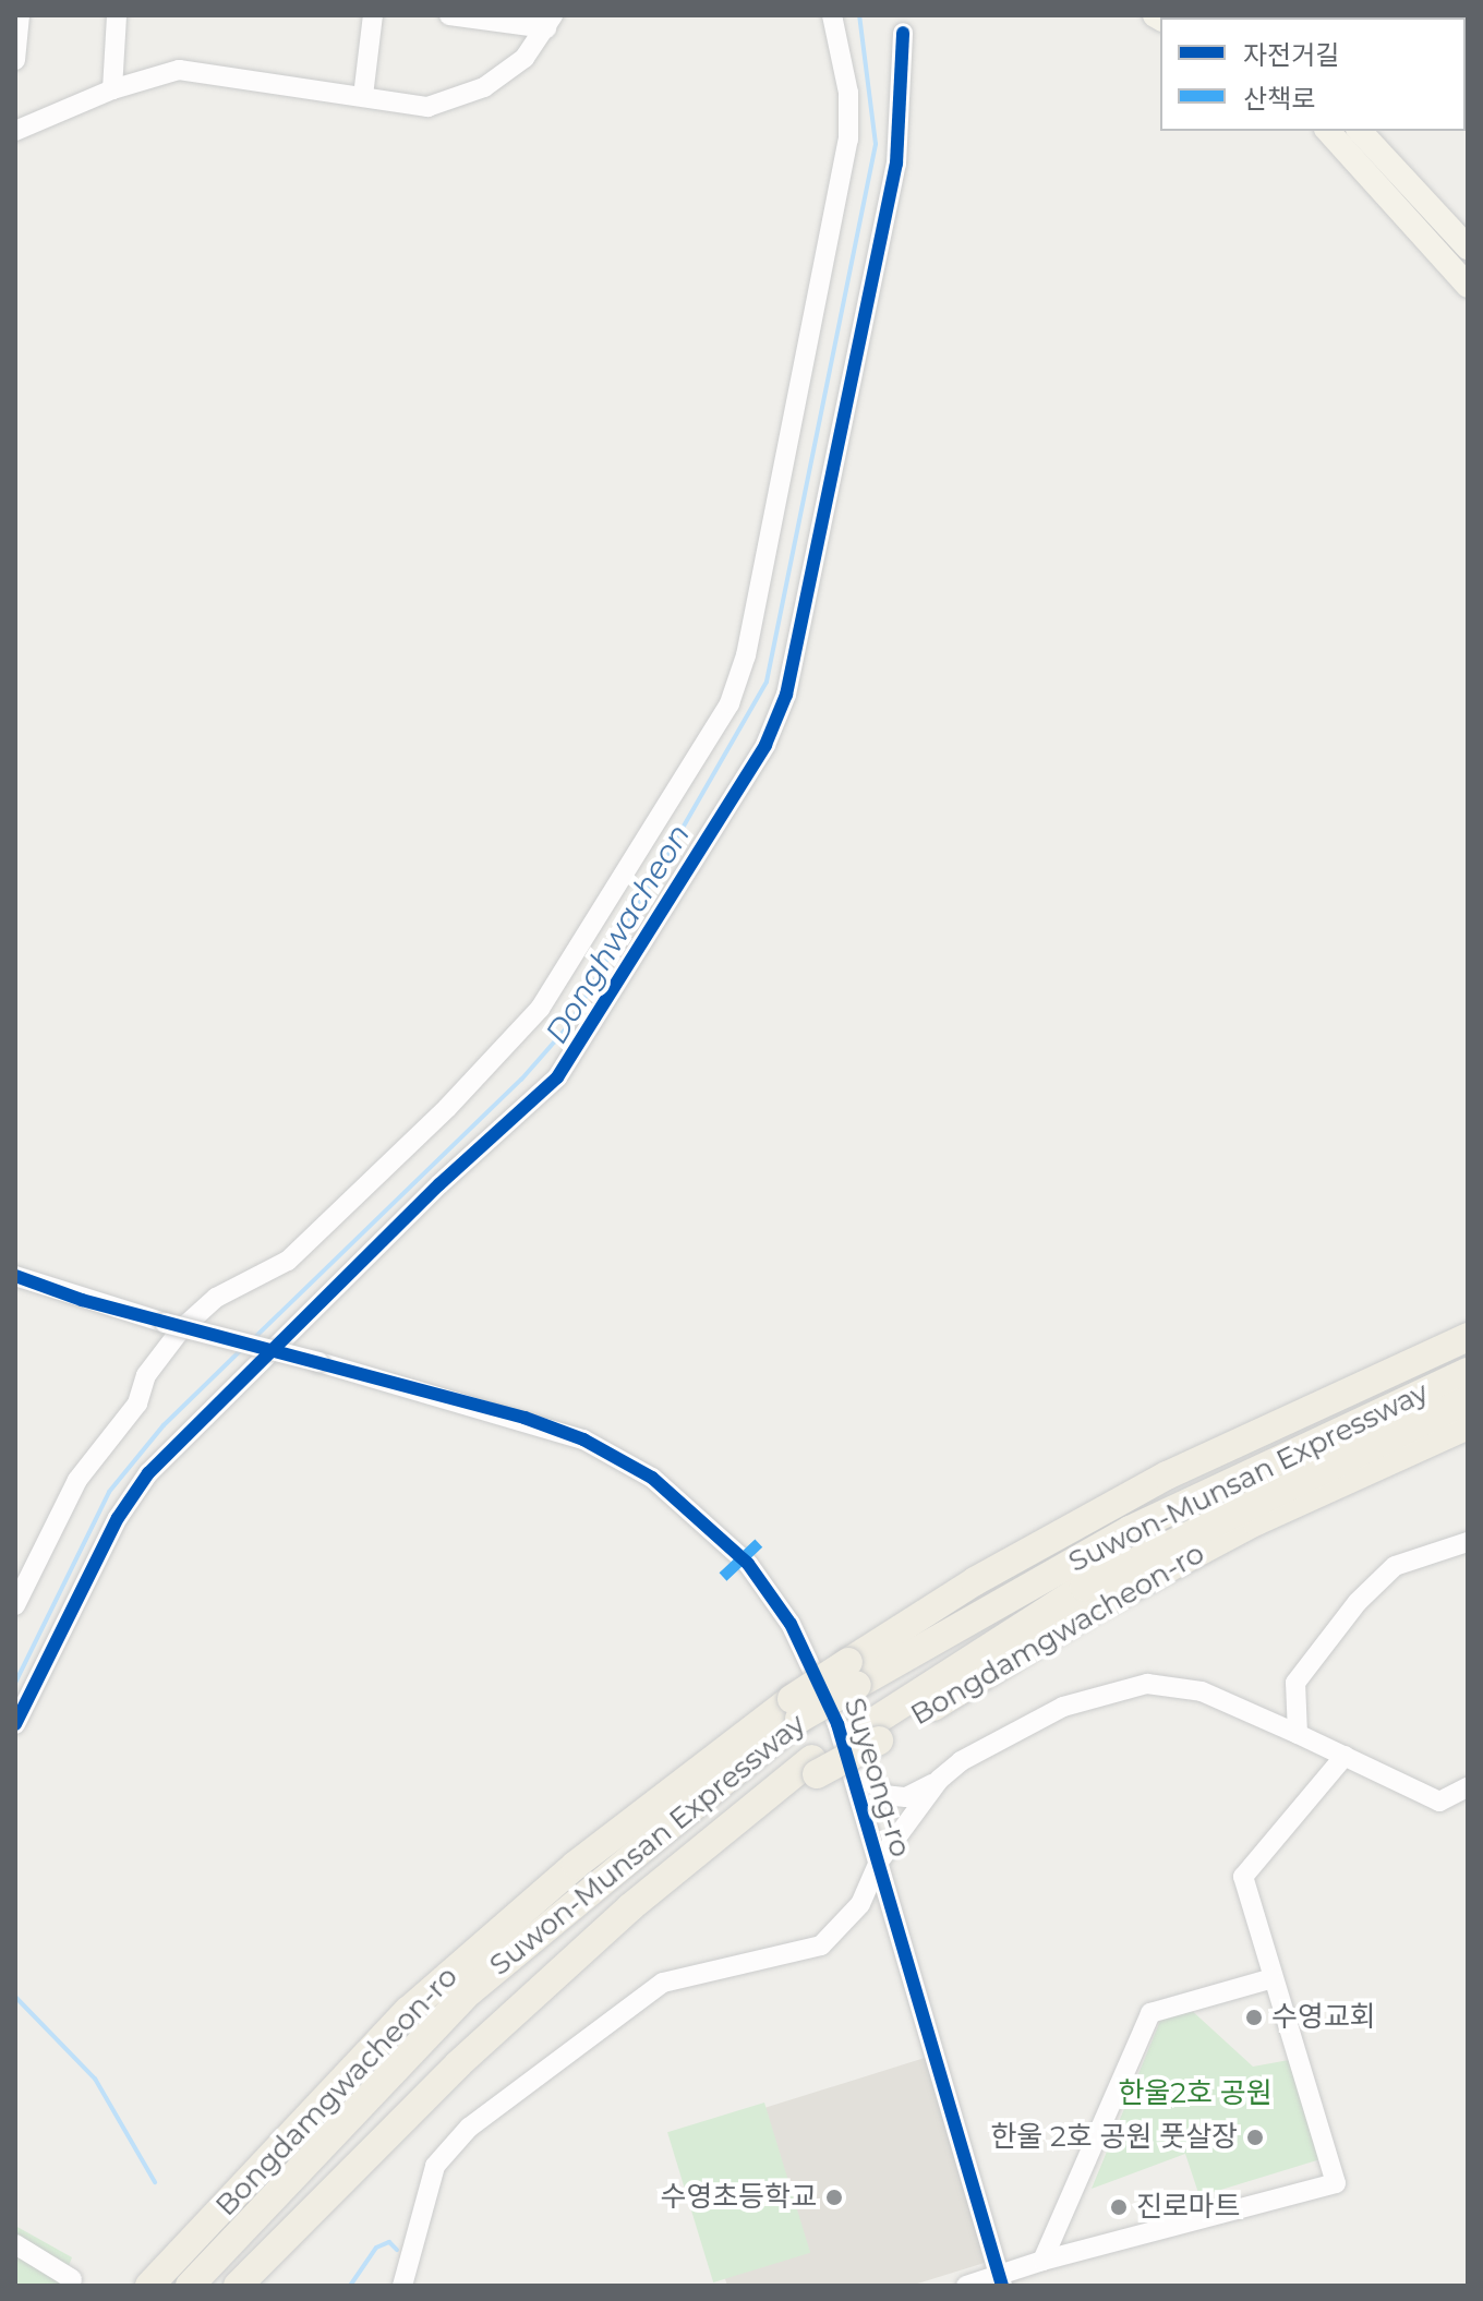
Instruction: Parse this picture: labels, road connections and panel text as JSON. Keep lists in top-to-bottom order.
{
  "streets": {
    "highway": ["Suwon-Munsan Expressway", "Bongdamgwacheon-ro"],
    "street": ["Suyeong-ro"]
  },
  "crossings": [
    ["Suwon-Munsan Expressway", "Bongdamgwacheon-ro"]
  ],
  "water": ["Donghwacheon"],
  "parks": ["한울2호 공원"],
  "places": [
    "수영교회",
    "한울 2호 공원 풋살장",
    "수영초등학교",
    "진로마트"
  ],
  "legend": ["자전거길", "산책로"]
}
